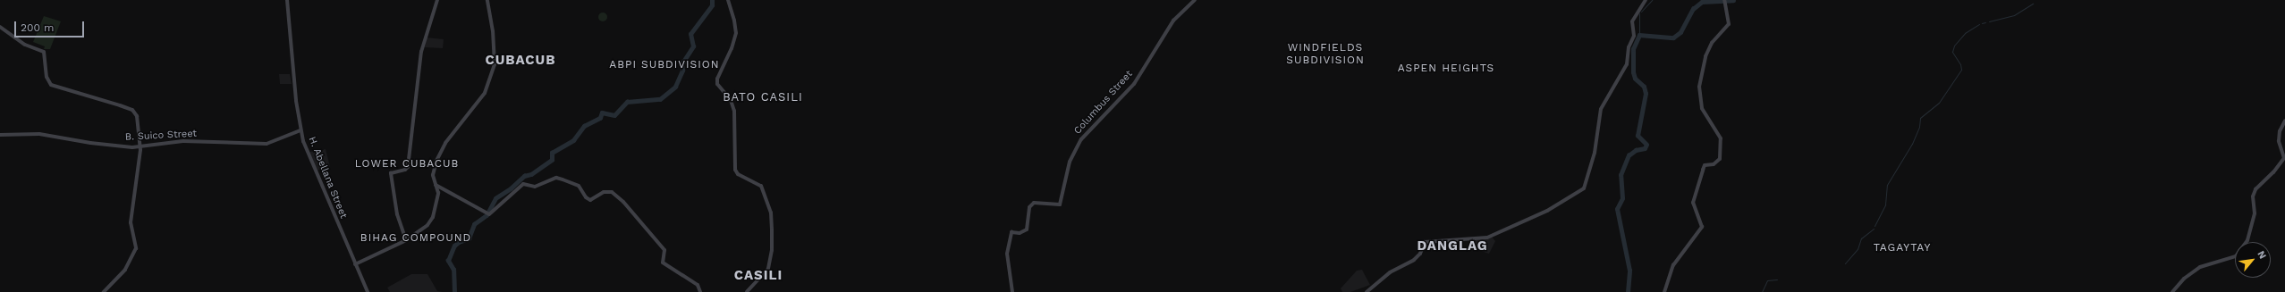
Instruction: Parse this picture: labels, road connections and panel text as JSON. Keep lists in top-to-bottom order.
{
  "streets": {
    "street": ["Columbus Street", "B. Suico Street", "H. Abellana Street"]
  },
  "crossings": [
    ["B. Suico Street", "H. Abellana Street"]
  ],
  "districts": [
    "WINDFIELDS SUBDIVISION",
    "CUBACUB",
    "ABPI SUBDIVISION",
    "ASPEN HEIGHTS",
    "BATO CASILI",
    "LOWER CUBACUB",
    "BIHAG COMPOUND",
    "DANGLAG",
    "TAGAYTAY",
    "CASILI"
  ],
  "scale_bar": "200 m",
  "north": "top right"
}
